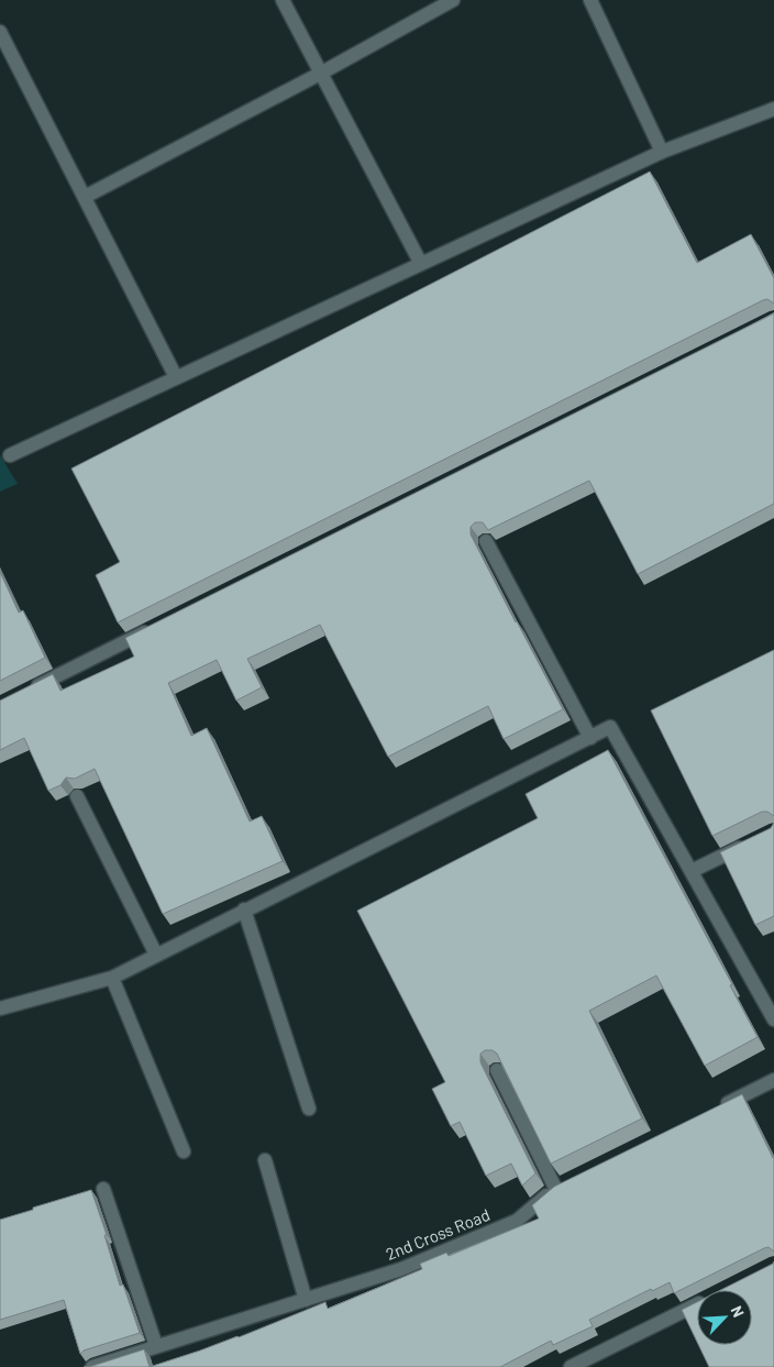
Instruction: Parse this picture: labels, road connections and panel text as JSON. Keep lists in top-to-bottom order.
{
  "streets": {
    "street": ["2nd Cross Road"]
  },
  "north": "top right"
}
